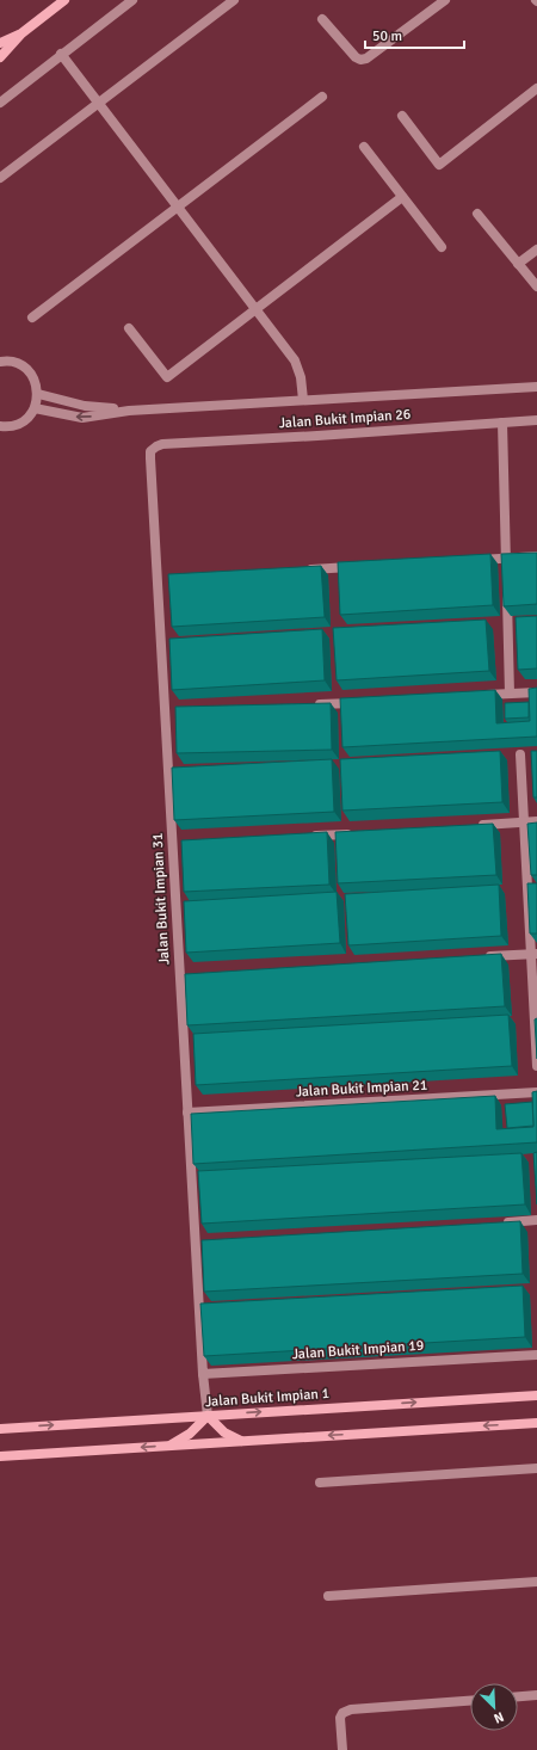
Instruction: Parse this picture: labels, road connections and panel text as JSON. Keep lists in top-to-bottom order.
{
  "streets": {
    "street": [
      "Jalan Bukit Impian 26",
      "Jalan Bukit Impian 31",
      "Jalan Bukit Impian 21",
      "Jalan Bukit Impian 19",
      "Jalan Bukit Impian 1"
    ]
  },
  "crossings": [
    ["Jalan Bukit Impian 26", "Jalan Bukit Impian 31"],
    ["Jalan Bukit Impian 31", "Jalan Bukit Impian 21"],
    ["Jalan Bukit Impian 31", "Jalan Bukit Impian 19"]
  ],
  "scale_bar": "50 m",
  "north": "bottom right"
}
